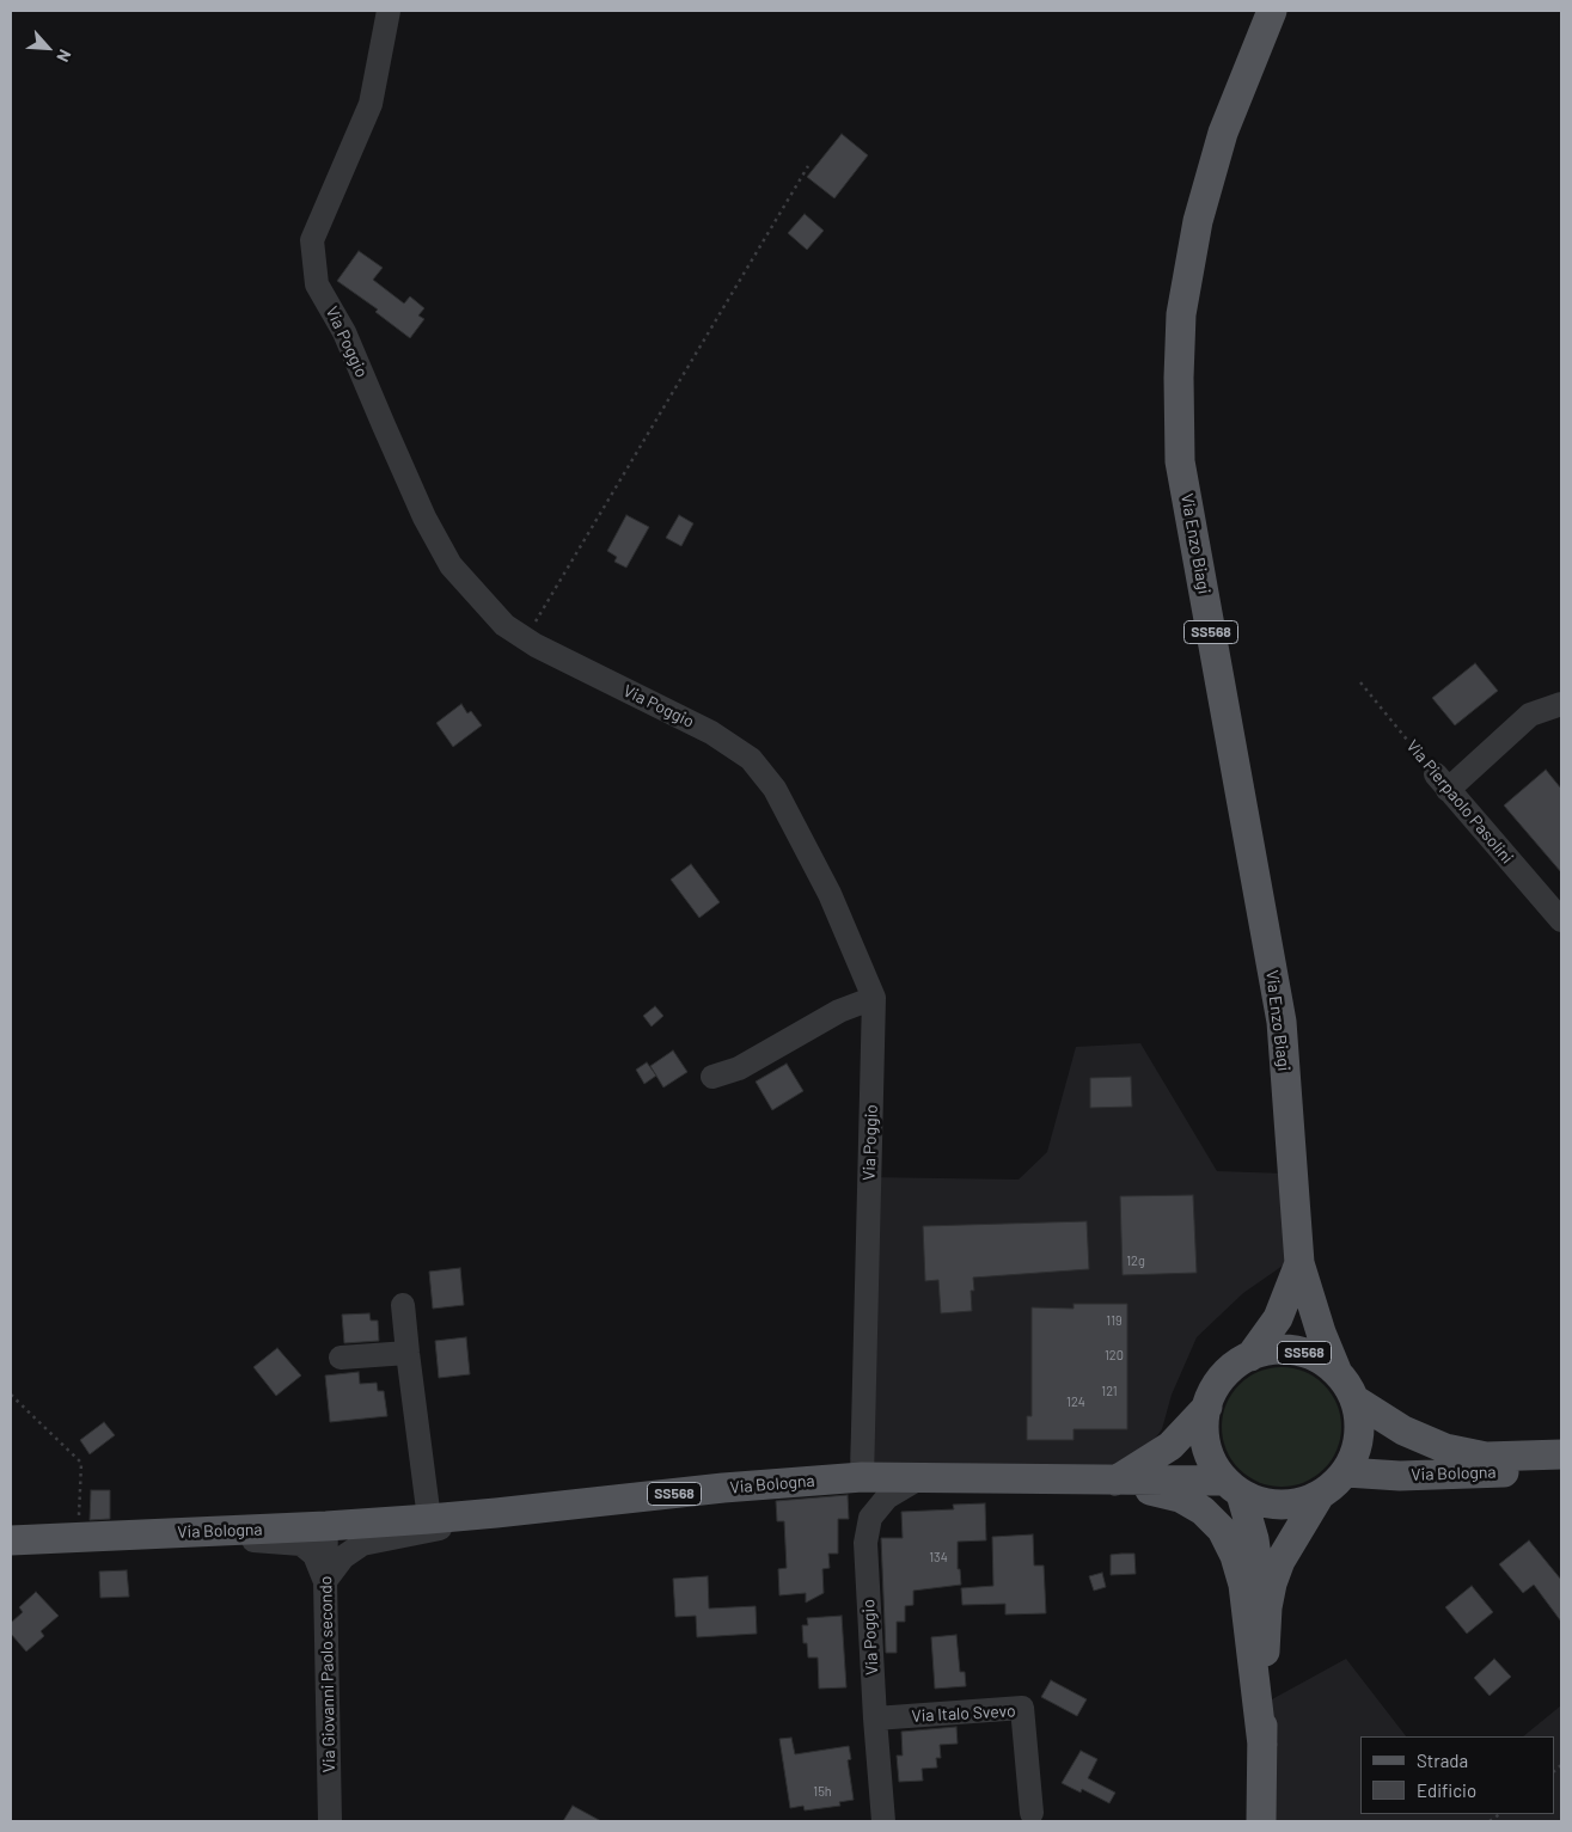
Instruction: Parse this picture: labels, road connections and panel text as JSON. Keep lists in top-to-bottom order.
{
  "streets": {
    "main road": ["Via Enzo Biagi", "SS568", "Via Bologna"],
    "street": [
      "Via Poggio",
      "Via Pierpaolo Pasolini",
      "Via Giovanni Paolo secondo",
      "Via Italo Svevo"
    ]
  },
  "crossings": [
    ["Via Poggio", "Via Bologna"],
    ["Via Poggio", "Via Italo Svevo"],
    ["Via Enzo Biagi", "Via Bologna"],
    ["Via Bologna", "Via Giovanni Paolo secondo"]
  ],
  "house_numbers": [
    "12g",
    "119",
    "120",
    "121",
    "124",
    "134",
    "15h"
  ],
  "legend": ["Strada", "Edificio"],
  "north": "bottom right"
}
